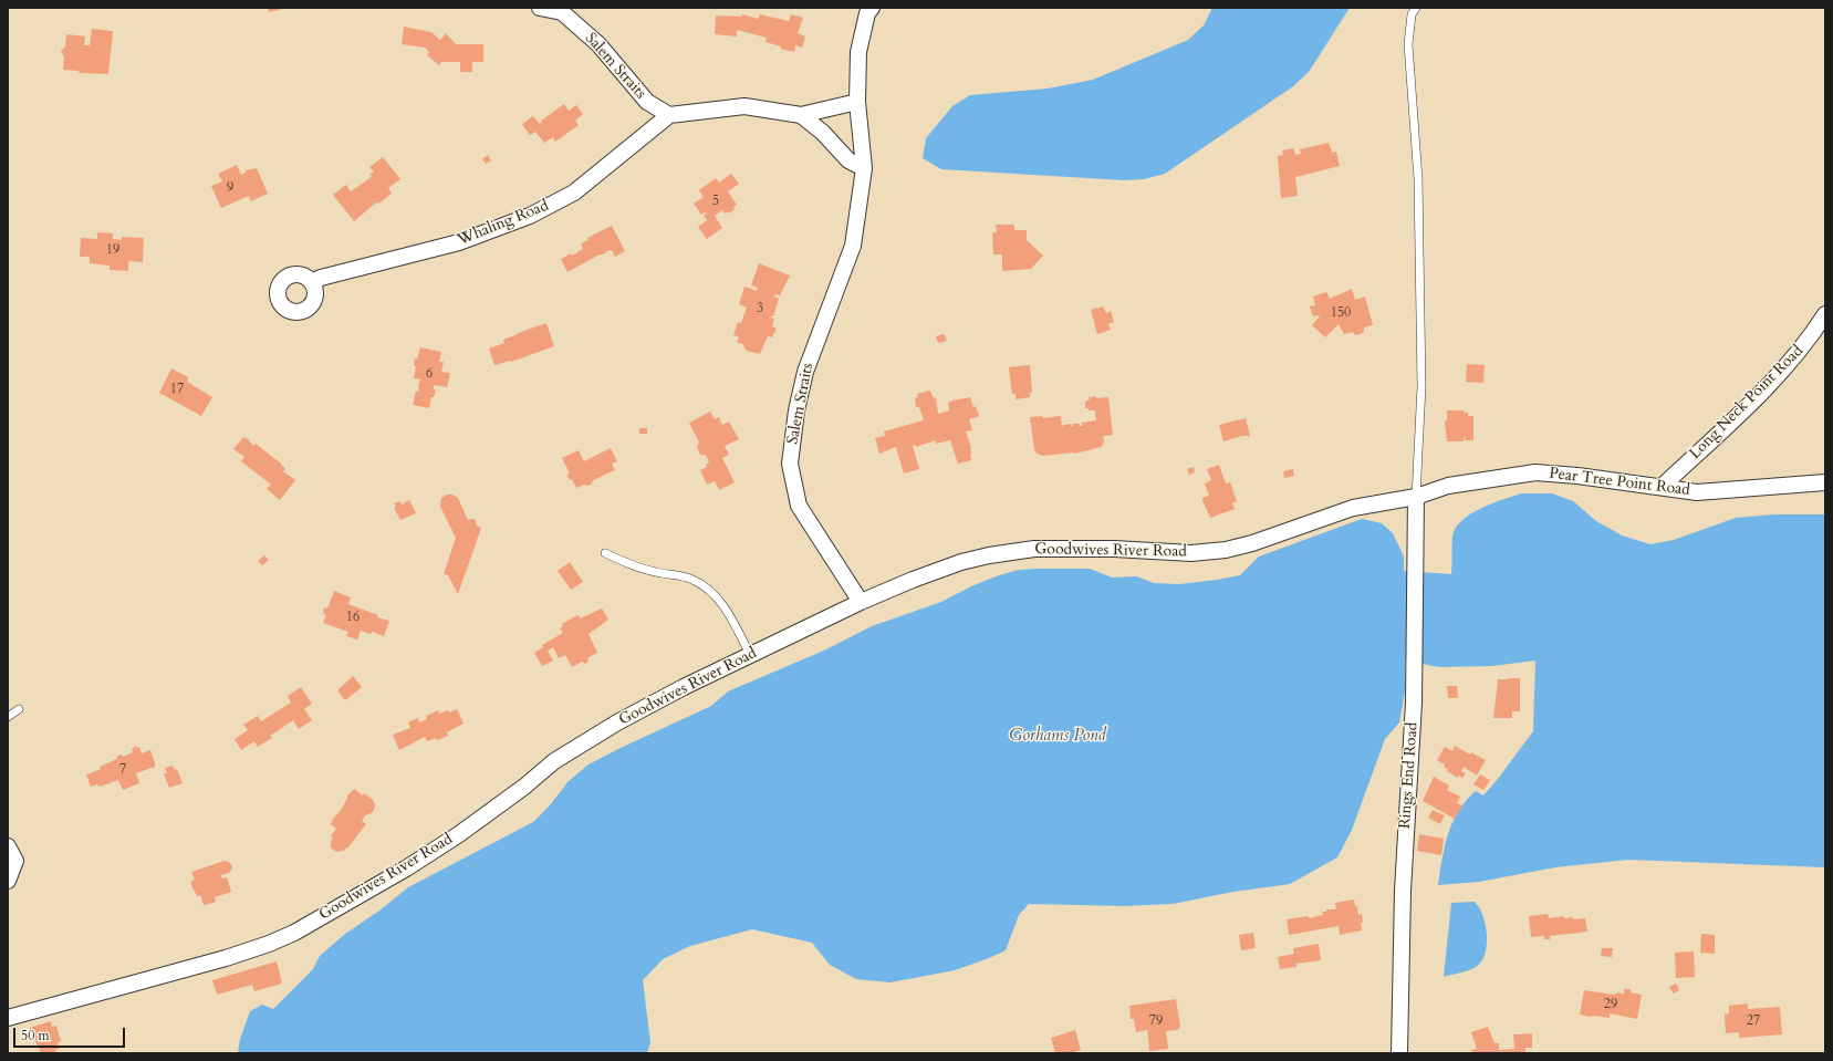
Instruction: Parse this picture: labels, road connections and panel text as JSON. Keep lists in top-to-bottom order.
{
  "streets": {
    "street": [
      "Salem Straits",
      "Whaling Road",
      "Long Neck Point Road",
      "Pear Tree Point Road",
      "Goodwives River Road",
      "Rings End Road"
    ]
  },
  "crossings": [
    ["Salem Straits", "Whaling Road"],
    ["Salem Straits", "Goodwives River Road"],
    ["Long Neck Point Road", "Pear Tree Point Road"],
    ["Pear Tree Point Road", "Goodwives River Road"],
    ["Pear Tree Point Road", "Rings End Road"],
    ["Goodwives River Road", "Rings End Road"]
  ],
  "water": ["Gorhams Pond"],
  "house_numbers": [
    "9",
    "5",
    "19",
    "3",
    "150",
    "6",
    "17",
    "16",
    "7",
    "29",
    "79",
    "27"
  ],
  "scale_bar": "50 m"
}
